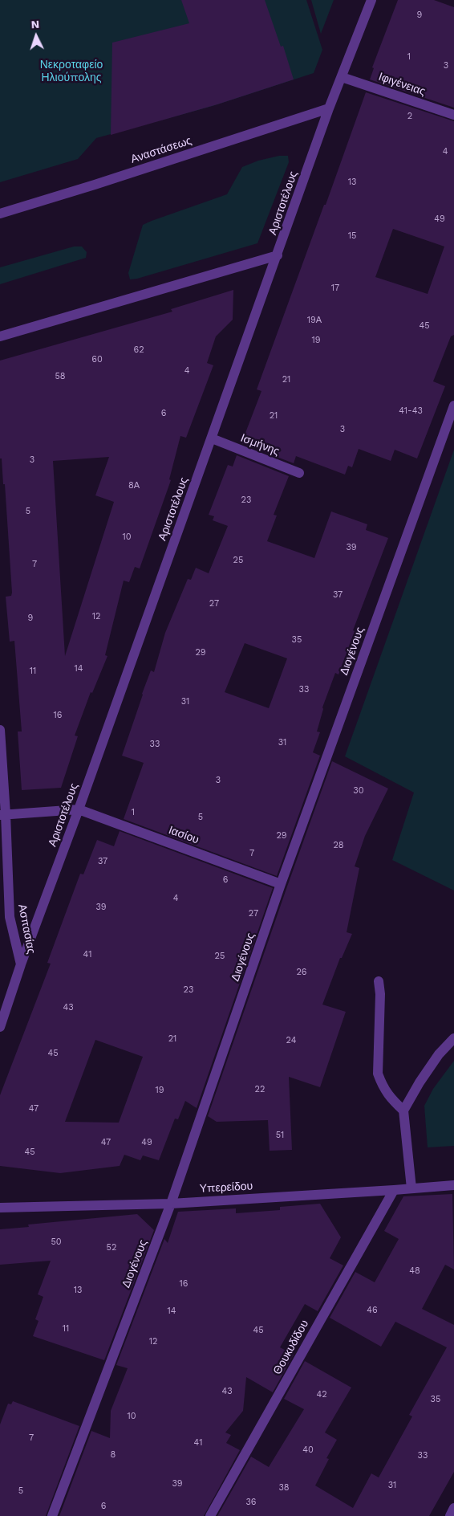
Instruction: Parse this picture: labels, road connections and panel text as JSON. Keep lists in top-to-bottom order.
{
  "streets": {
    "street": [
      "Ιφιγένειας",
      "Αναστάσεως",
      "Αριστοτέλους",
      "Ισμήνης",
      "Διογένους",
      "Ιασίου",
      "Ασπασίας",
      "Υπερείδου",
      "Θουκυδίδου"
    ]
  },
  "crossings": [
    ["Ιφιγένειας", "Αριστοτέλους"],
    ["Αναστάσεως", "Αριστοτέλους"],
    ["Αριστοτέλους", "Ισμήνης"],
    ["Αριστοτέλους", "Ιασίου"],
    ["Αριστοτέλους", "Ασπασίας"],
    ["Διογένους", "Ιασίου"],
    ["Διογένους", "Υπερείδου"],
    ["Υπερείδου", "Θουκυδίδου"]
  ],
  "parks": ["Νεκροταφείο Ηλιούπολης"],
  "house_numbers": [
    "9",
    "1",
    "3",
    "2",
    "4",
    "13",
    "49",
    "15",
    "17",
    "19Α",
    "45",
    "19",
    "62",
    "60",
    "4",
    "58",
    "21",
    "41-43",
    "6",
    "21",
    "3",
    "3",
    "8Α",
    "23",
    "5",
    "10",
    "39",
    "25",
    "7",
    "37",
    "27",
    "12",
    "9",
    "35",
    "29",
    "14",
    "11",
    "33",
    "31",
    "16",
    "31",
    "33",
    "3",
    "30",
    "1",
    "5",
    "29",
    "28",
    "7",
    "37",
    "6",
    "4",
    "39",
    "27",
    "41",
    "25",
    "26",
    "23",
    "43",
    "21",
    "24",
    "45",
    "22",
    "19",
    "47",
    "51",
    "47",
    "49",
    "45",
    "50",
    "52",
    "48",
    "16",
    "13",
    "46",
    "14",
    "11",
    "45",
    "12",
    "43",
    "42",
    "35",
    "10",
    "7",
    "41",
    "40",
    "8",
    "33",
    "39",
    "31",
    "38",
    "5",
    "36",
    "6"
  ],
  "north": "top"
}
